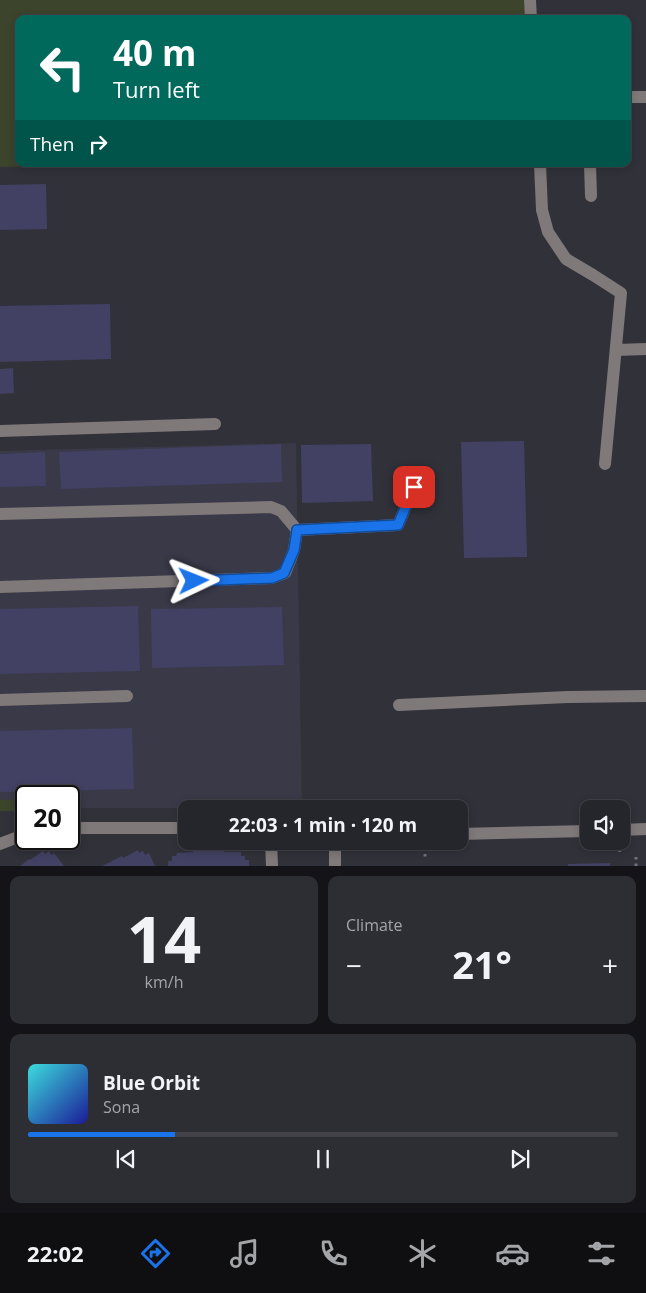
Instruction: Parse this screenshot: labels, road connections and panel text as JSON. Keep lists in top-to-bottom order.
{
  "page": {
    "turn": ["40 m", "Turn left"],
    "then": "Then",
    "limit": "20",
    "trip": "22:03 · 1 min · 120 m",
    "tile": [
      ["14", "km/h"],
      "Climate"
    ],
    "heat": ["−", "21°", "+"],
    "song": ["Blue Orbit", "Sona"],
    "tabs": "22:02"
  }
}
